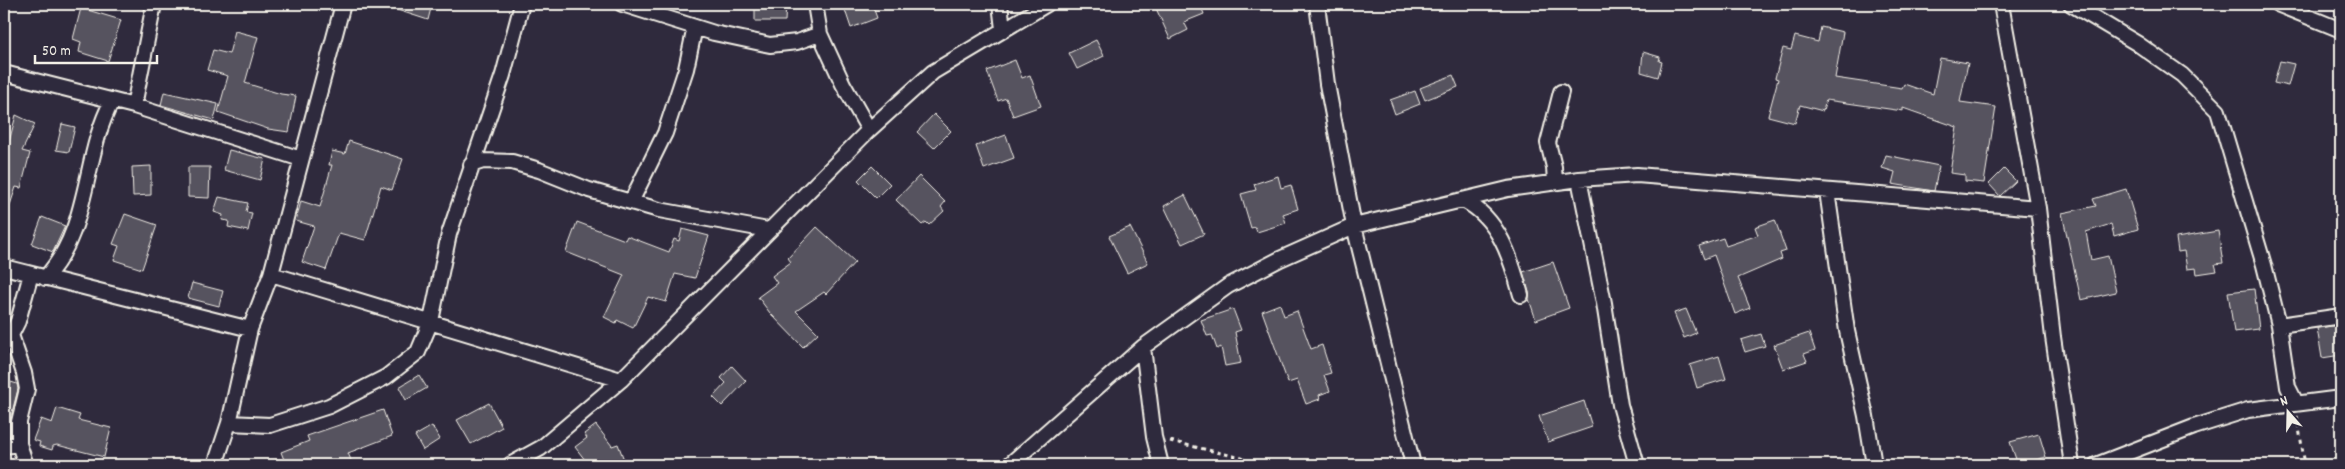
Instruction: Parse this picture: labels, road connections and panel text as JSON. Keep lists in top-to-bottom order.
{
  "scale_bar": "50 m",
  "north": "top"
}
